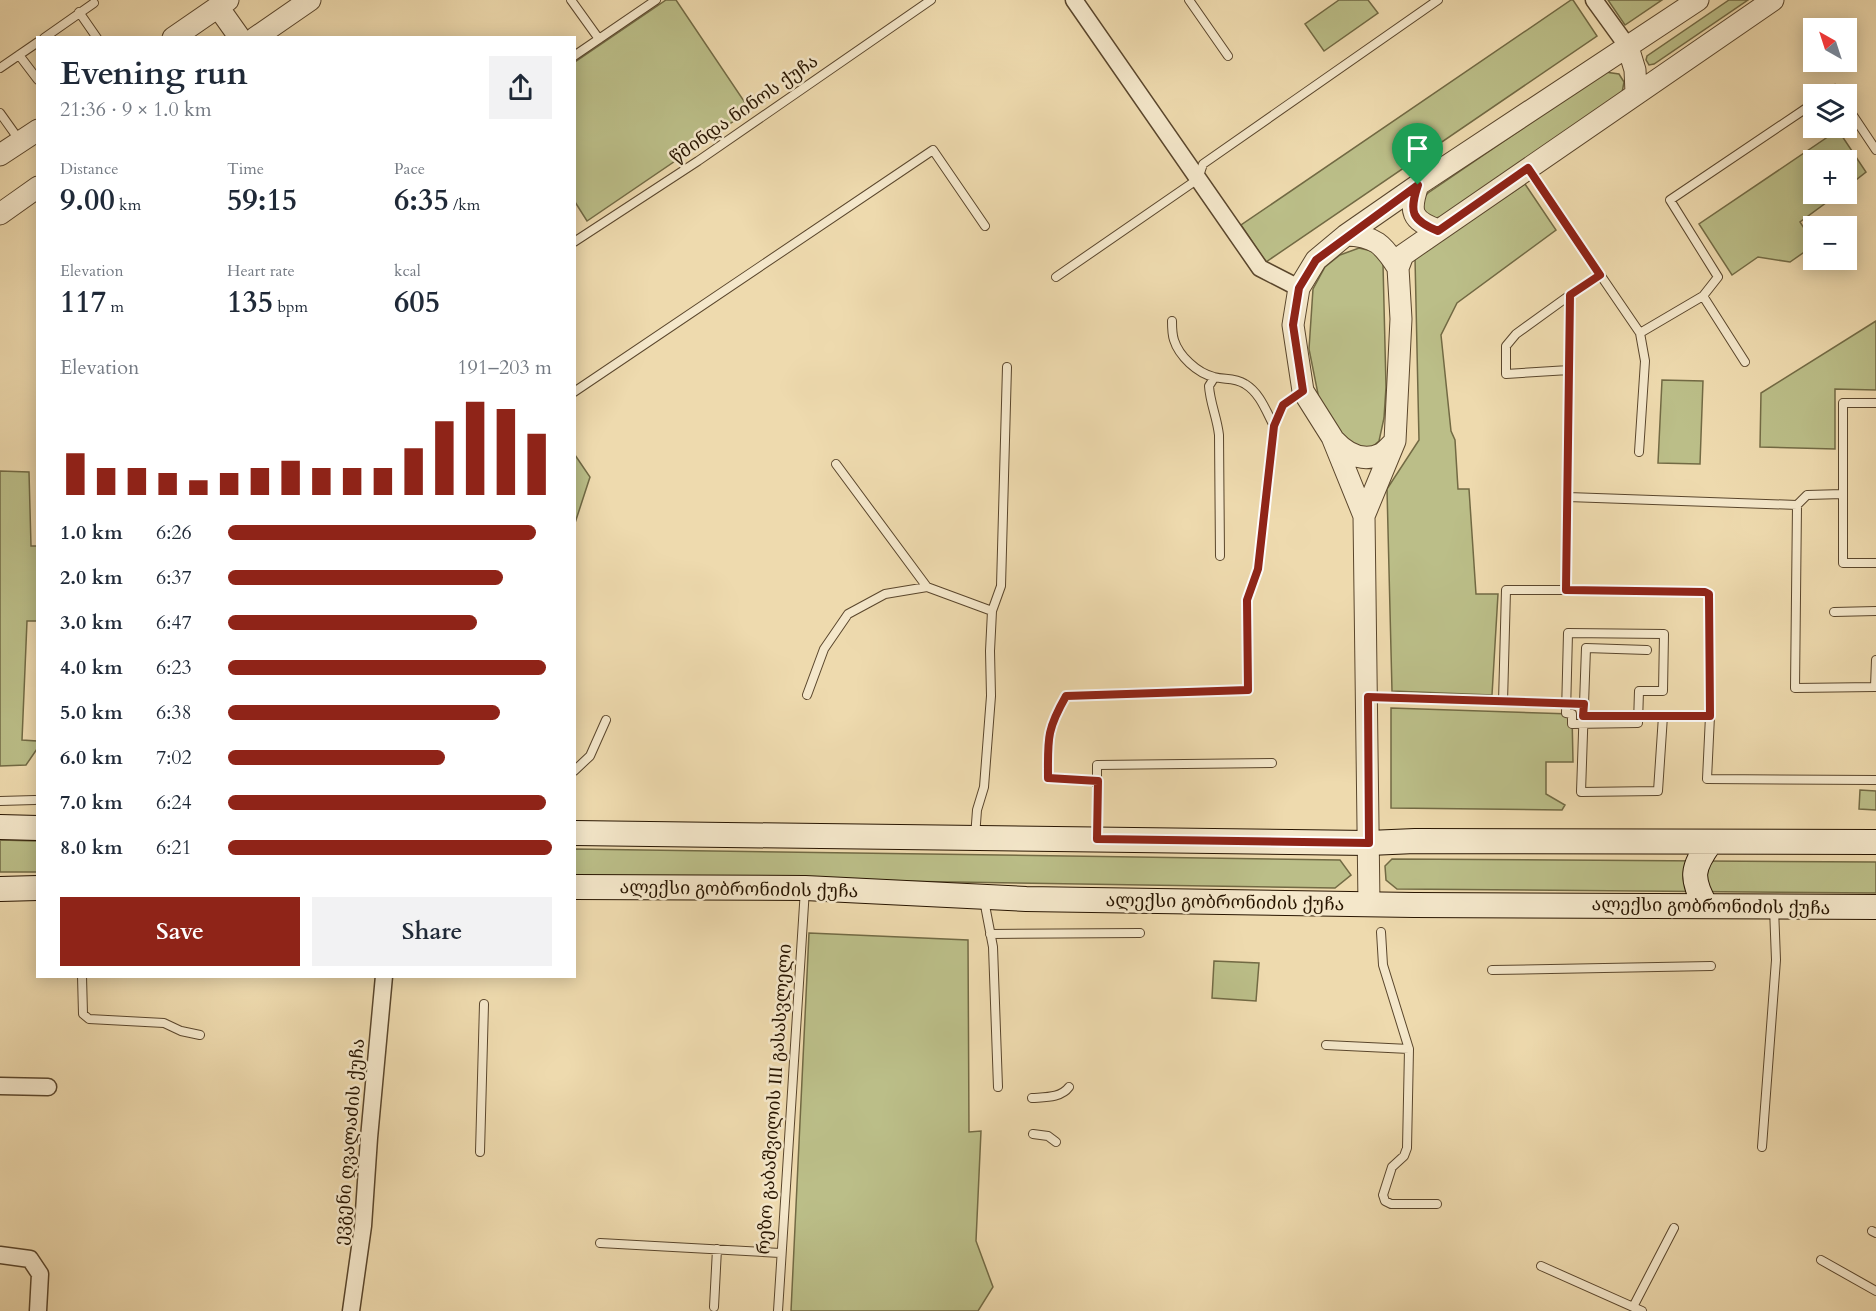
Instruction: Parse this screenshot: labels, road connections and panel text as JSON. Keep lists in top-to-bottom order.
{
  "streets": {
    "main road": ["ალექსი გობრონიძის ქუჩა"],
    "street": ["ევგენი ღვალაძის ქუჩა"],
    "lane": ["წმინდა ნინოს ქუჩა", "რეზო გაბაშვილის III გასასვლელი"]
  },
  "crossings": [
    ["ალექსი გობრონიძის ქუჩა", "რეზო გაბაშვილის III გასასვლელი"]
  ],
  "north": "top left",
  "page": {
    "map_buttons": ["+", "−"],
    "heading": ["Evening run", "21:36 · 9 × 1.0 km"],
    "stats": [
      ["Distance", "9.00 km"],
      ["Time", "59:15"],
      ["Pace", "6:35 /km"],
      ["Elevation", "117 m"],
      ["Heart rate", "135 bpm"],
      ["kcal", "605"]
    ],
    "chart": ["Elevation", "191–203 m"],
    "list": [
      {
        "name": "1.0 km",
        "note": "6:26"
      },
      {
        "name": "2.0 km",
        "note": "6:37"
      },
      {
        "name": "3.0 km",
        "note": "6:47"
      },
      {
        "name": "4.0 km",
        "note": "6:23"
      },
      {
        "name": "5.0 km",
        "note": "6:38"
      },
      {
        "name": "6.0 km",
        "note": "7:02"
      },
      {
        "name": "7.0 km",
        "note": "6:24"
      },
      {
        "name": "8.0 km",
        "note": "6:21"
      }
    ],
    "buttons": ["Save", "Share"]
  }
}
